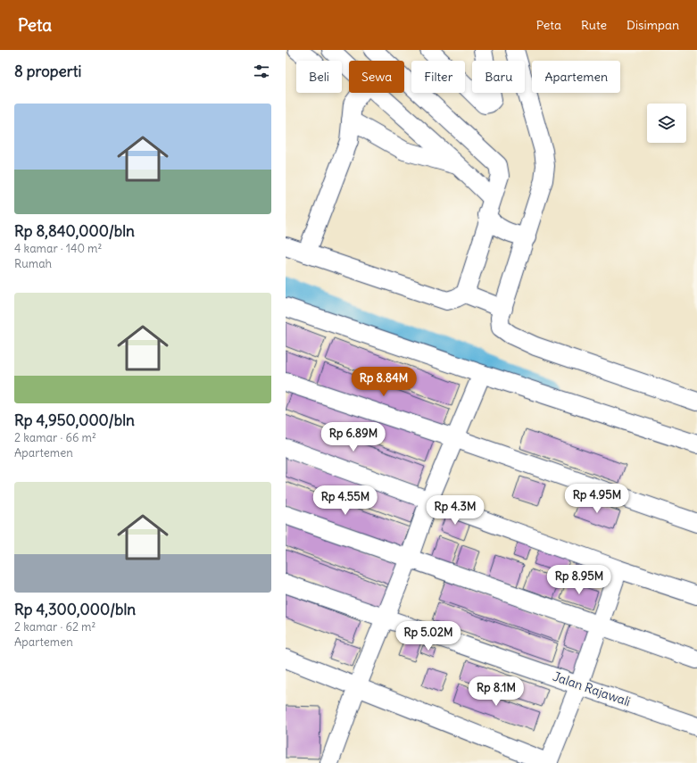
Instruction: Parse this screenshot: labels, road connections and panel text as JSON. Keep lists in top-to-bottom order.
{
  "streets": {
    "street": ["Jalan Rajawali"]
  },
  "page": {
    "header": "Peta",
    "nav": ["Peta", "Rute", "Disimpan"],
    "heading": "8 properti",
    "chip": [
      "Beli",
      "Sewa",
      "Filter",
      "Baru",
      "Apartemen"
    ],
    "list": [
      {
        "name": "Rp 8,840,000/bln",
        "note": "4 kamar · 140 m² · Rumah"
      },
      {
        "name": "Rp 4,950,000/bln",
        "note": "2 kamar · 66 m² · Apartemen"
      },
      {
        "name": "Rp 4,300,000/bln",
        "note": "2 kamar · 62 m² · Apartemen"
      }
    ],
    "price": [
      "Rp 8.84M",
      "Rp 6.89M",
      "Rp 4.95M",
      "Rp 4.55M",
      "Rp 4.3M",
      "Rp 8.95M",
      "Rp 5.02M",
      "Rp 8.1M"
    ]
  }
}
